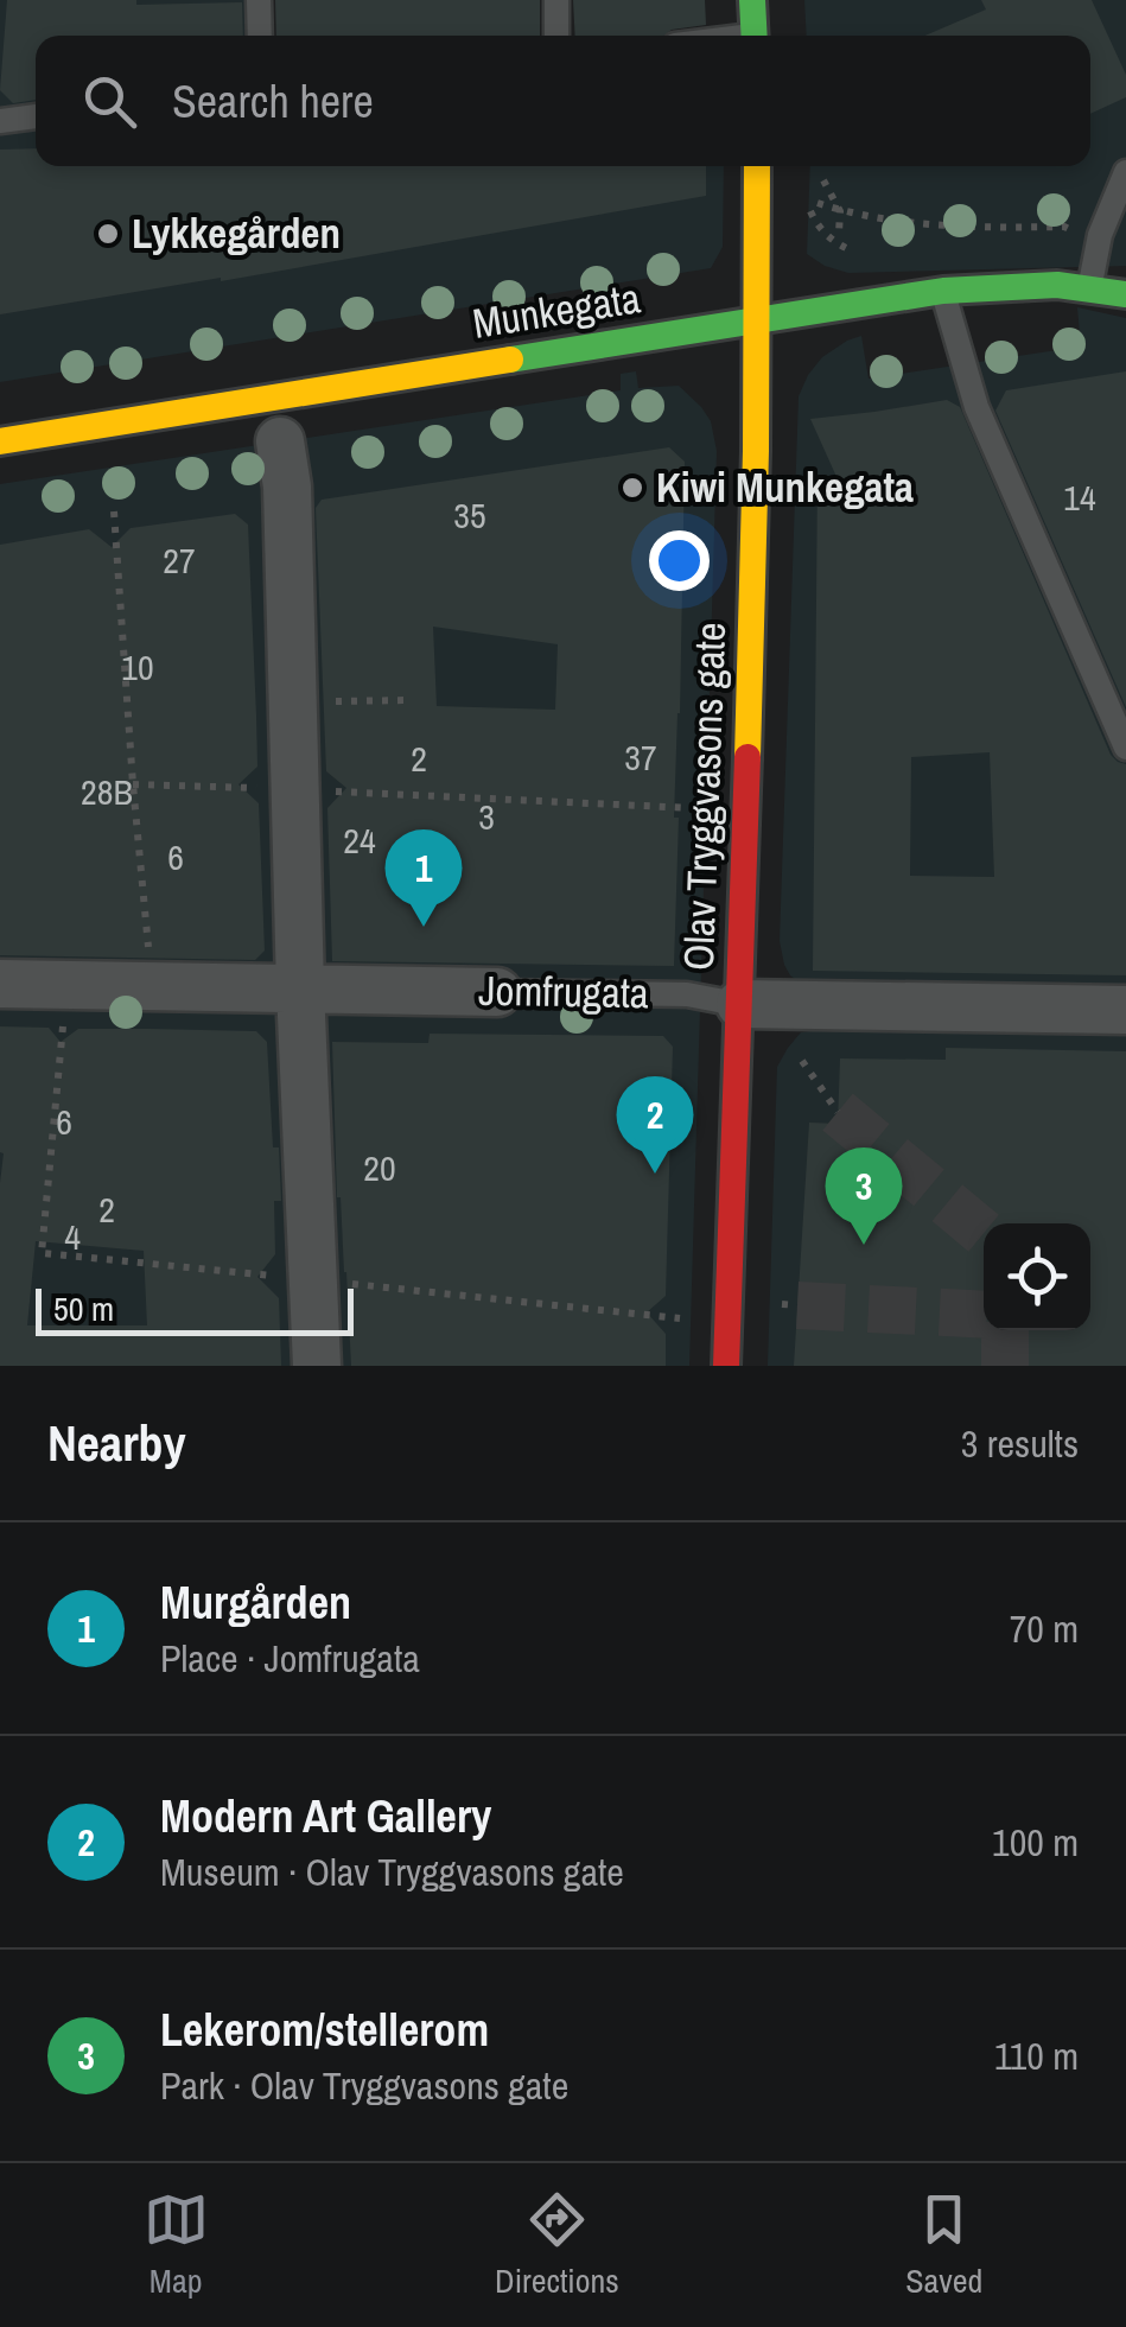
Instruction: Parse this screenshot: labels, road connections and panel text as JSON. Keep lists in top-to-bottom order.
{
  "streets": {
    "main road": ["Munkegata", "Olav Tryggvasons gate"],
    "street": ["Jomfrugata"]
  },
  "crossings": [
    ["Munkegata", "Olav Tryggvasons gate"],
    ["Olav Tryggvasons gate", "Jomfrugata"]
  ],
  "places": ["Lykkegården", "Kiwi Munkegata"],
  "house_numbers": [
    "14",
    "35",
    "27",
    "10",
    "37",
    "2",
    "28B",
    "3",
    "24",
    "6",
    "6",
    "20",
    "2",
    "4"
  ],
  "scale_bar": "50 m",
  "page": {
    "search": "Search here",
    "pins": ["1", "2", "3"],
    "scale": "50 m",
    "heading": ["Nearby", "3 results"],
    "list": [
      {
        "mark": "1",
        "name": "Murgården",
        "note": "Place · Jomfrugata",
        "value": "70 m"
      },
      {
        "mark": "2",
        "name": "Modern Art Gallery",
        "note": "Museum · Olav Tryggvasons gate",
        "value": "100 m"
      },
      {
        "mark": "3",
        "name": "Lekerom/stellerom",
        "note": "Park · Olav Tryggvasons gate",
        "value": "110 m"
      }
    ],
    "nav": ["Map", "Directions", "Saved"]
  }
}
